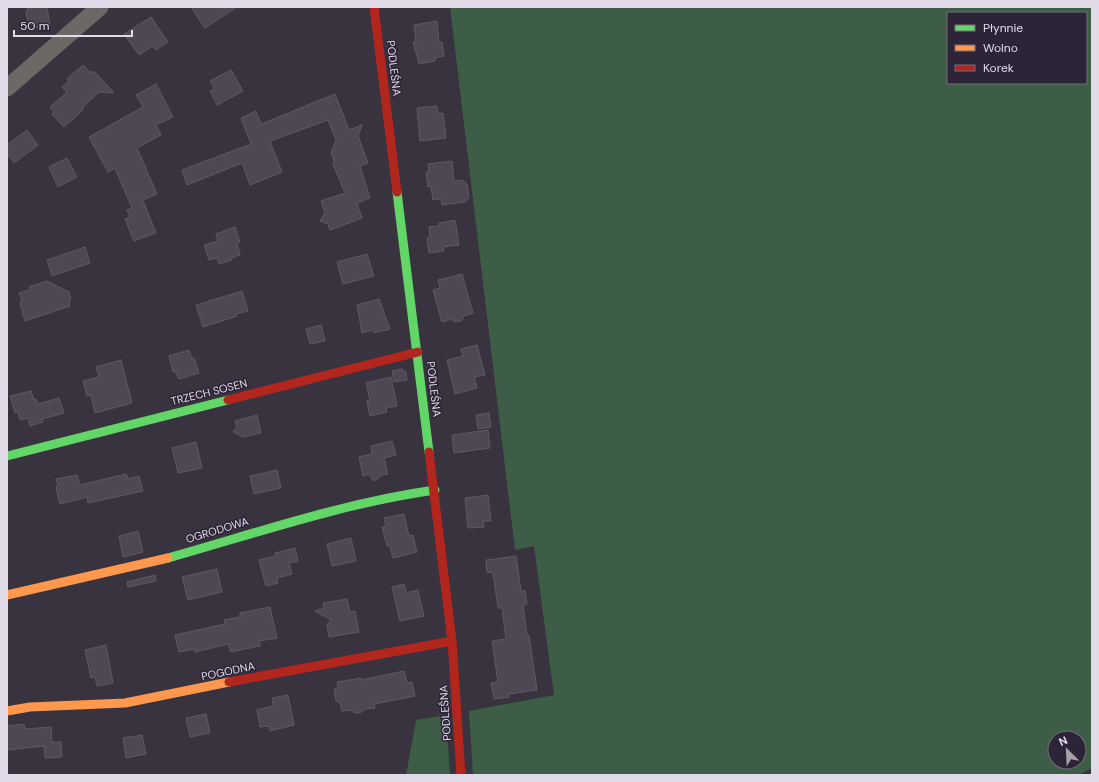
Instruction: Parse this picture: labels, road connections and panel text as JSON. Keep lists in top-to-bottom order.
{
  "streets": {
    "street": [
      "PODLEŚNA",
      "TRZECH SOSEN",
      "OGRODOWA",
      "POGODNA"
    ]
  },
  "crossings": [
    ["PODLEŚNA", "TRZECH SOSEN"],
    ["PODLEŚNA", "OGRODOWA"],
    ["PODLEŚNA", "POGODNA"]
  ],
  "legend": ["Płynnie", "Wolno", "Korek"],
  "scale_bar": "50 m",
  "north": "top left"
}
